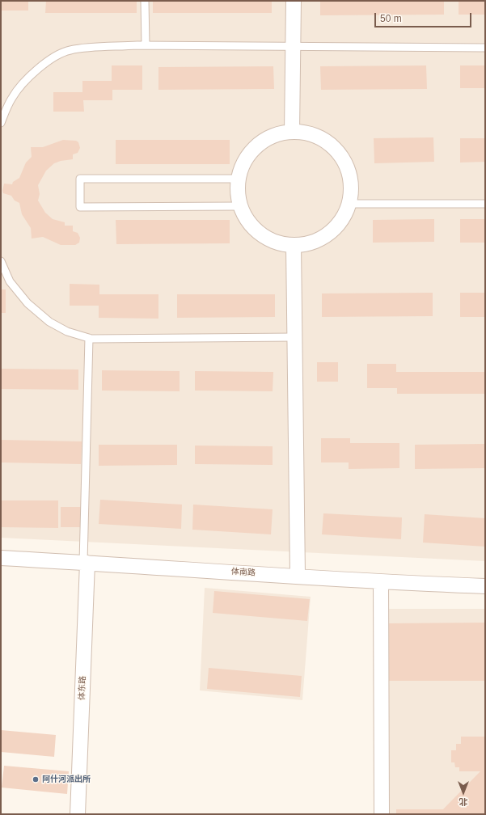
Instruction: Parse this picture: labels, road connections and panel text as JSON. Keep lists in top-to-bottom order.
{
  "streets": {
    "street": ["体南路", "体东路"]
  },
  "crossings": [
    ["体南路", "体东路"]
  ],
  "places": ["阿什河派出所"],
  "scale_bar": "50 m",
  "north": "bottom"
}
